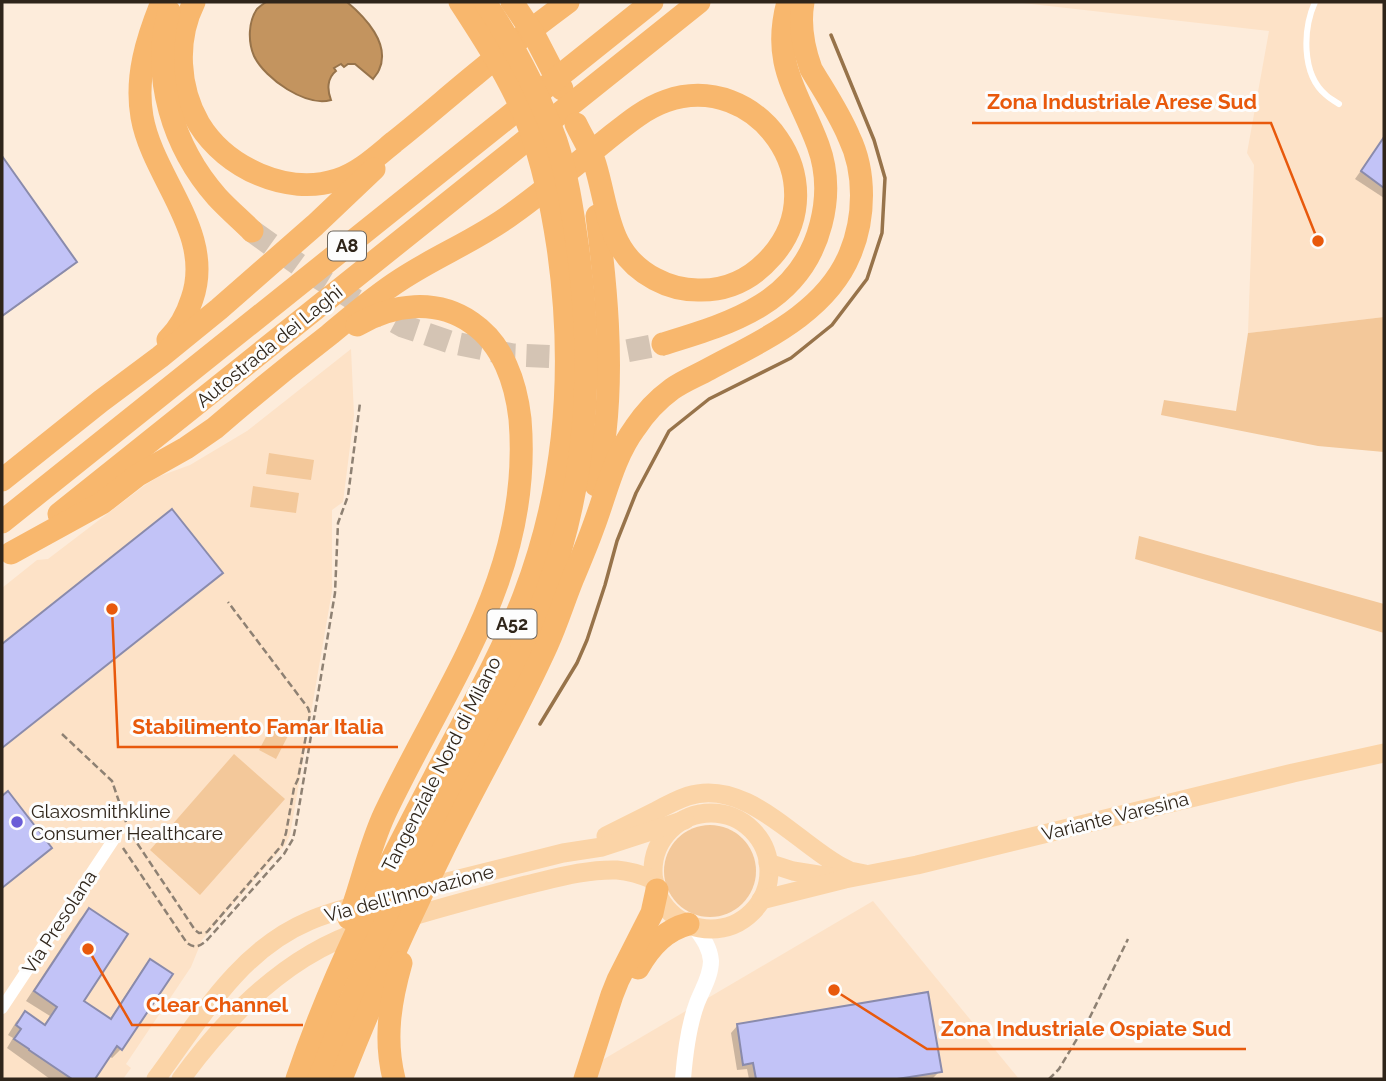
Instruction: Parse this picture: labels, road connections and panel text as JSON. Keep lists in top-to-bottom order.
{
  "streets": {
    "highway": [
      "A8",
      "Autostrada dei Laghi",
      "A52",
      "Tangenziale Nord di Milano"
    ],
    "main road": ["Variante Varesina", "Via dell'Innovazione"],
    "street": ["Via Presolana"]
  },
  "crossings": [
    ["Variante Varesina", "Via dell'Innovazione"]
  ],
  "places": [
    "Zona Industriale Arese Sud",
    "Stabilimento Famar Italia",
    "Glaxosmithkline Consumer Healthcare",
    "Clear Channel",
    "Zona Industriale Ospiate Sud"
  ]
}
